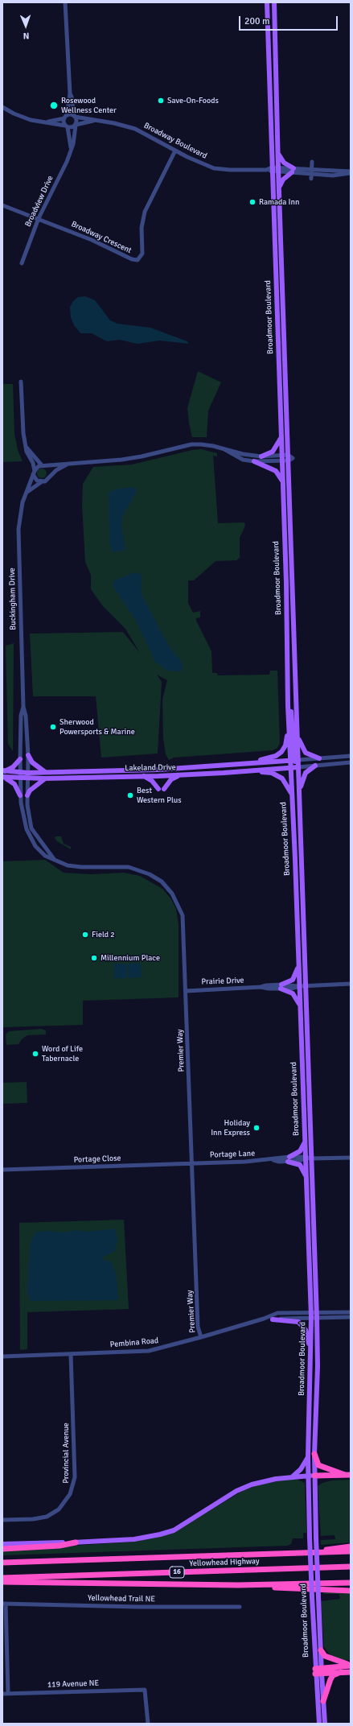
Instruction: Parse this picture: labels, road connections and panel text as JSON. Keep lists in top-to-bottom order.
{
  "streets": {
    "highway": ["Yellowhead Highway", "16"],
    "main road": ["Broadmoor Boulevard", "Lakeland Drive"],
    "street": [
      "Broadway Boulevard",
      "Broadview Drive",
      "Broadway Crescent",
      "Buckingham Drive",
      "Prairie Drive",
      "Premier Way",
      "Portage Lane",
      "Portage Close",
      "Pembina Road",
      "Provincial Avenue",
      "Yellowhead Trail NE",
      "119 Avenue NE"
    ]
  },
  "crossings": [
    ["Broadway Boulevard", "Broadview Drive"],
    ["Broadway Boulevard", "Broadway Crescent"],
    ["Broadway Boulevard", "Broadmoor Boulevard"],
    ["Broadview Drive", "Broadway Crescent"],
    ["Broadmoor Boulevard", "Lakeland Drive"],
    ["Broadmoor Boulevard", "Prairie Drive"],
    ["Broadmoor Boulevard", "Portage Lane"],
    ["Broadmoor Boulevard", "Pembina Road"],
    ["Buckingham Drive", "Lakeland Drive"],
    ["Buckingham Drive", "Premier Way"],
    ["Lakeland Drive", "Premier Way"],
    ["Prairie Drive", "Premier Way"],
    ["Premier Way", "Portage Lane"],
    ["Premier Way", "Portage Close"],
    ["Premier Way", "Pembina Road"],
    ["Portage Lane", "Portage Close"],
    ["Pembina Road", "Provincial Avenue"]
  ],
  "places": [
    "Save-On-Foods",
    "Rosewood Wellness Center",
    "Ramada Inn",
    "Sherwood Powersports & Marine",
    "Best Western Plus",
    "Field 2",
    "Millennium Place",
    "Word of Life Tabernacle",
    "Holiday Inn Express"
  ],
  "scale_bar": "200 m",
  "north": "bottom"
}
